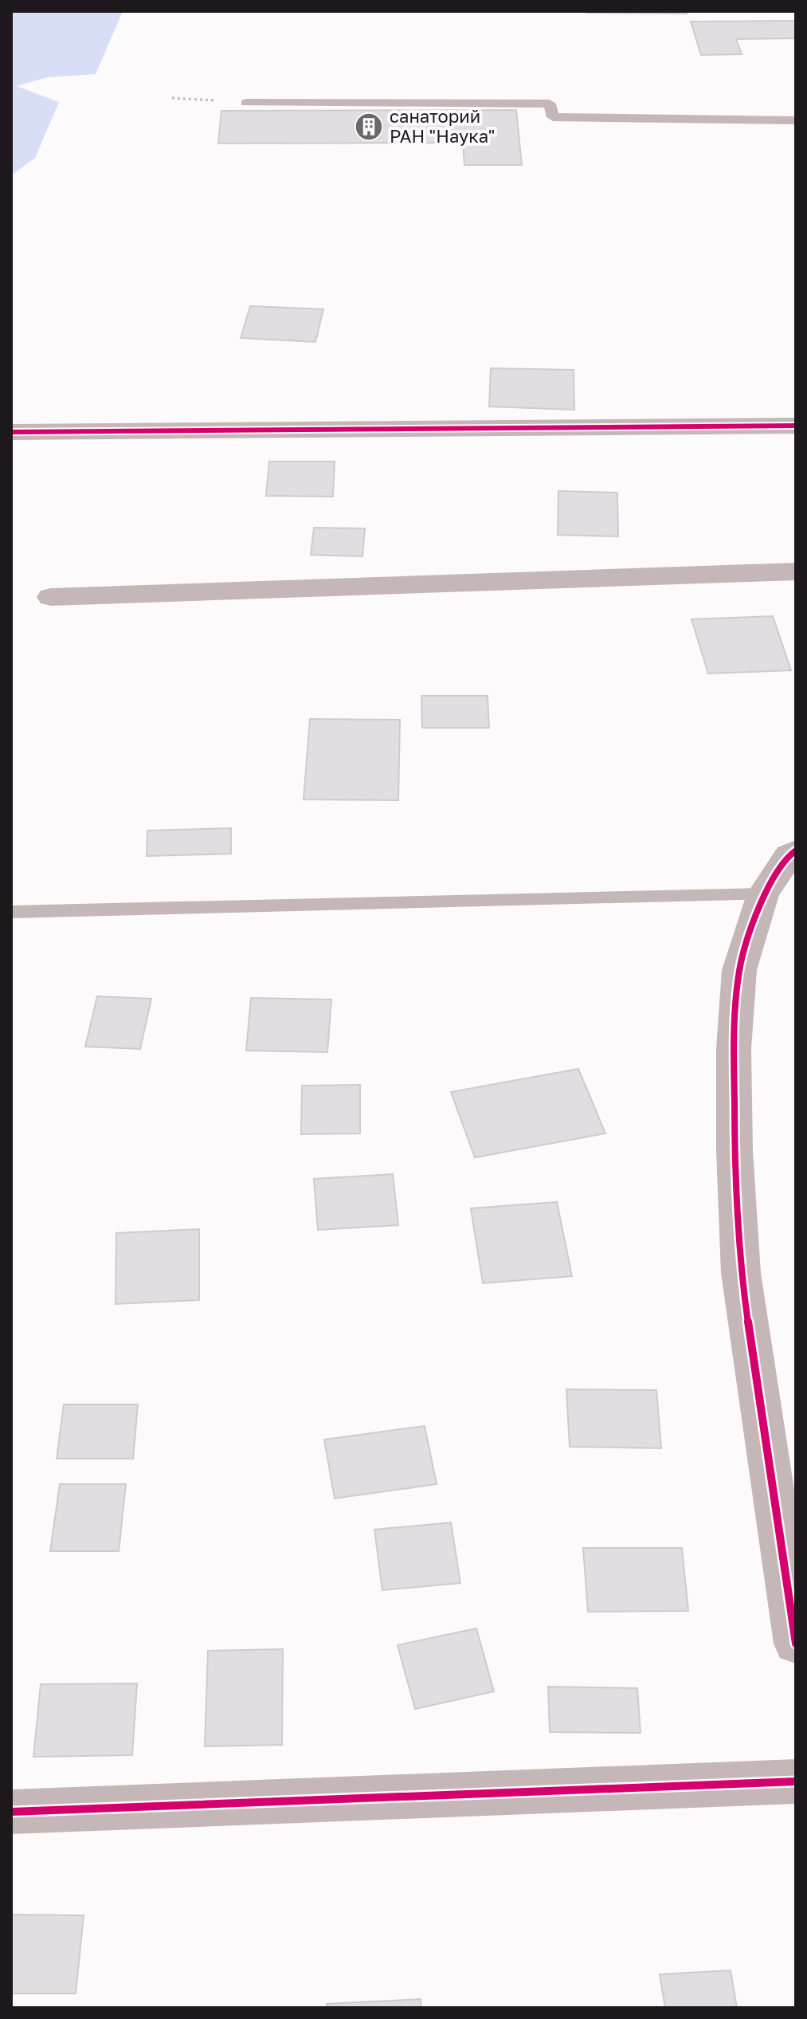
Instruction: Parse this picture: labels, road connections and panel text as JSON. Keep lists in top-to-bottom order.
{
  "places": {
    "building": ["санаторий РАН \"Наука\""]
  }
}
